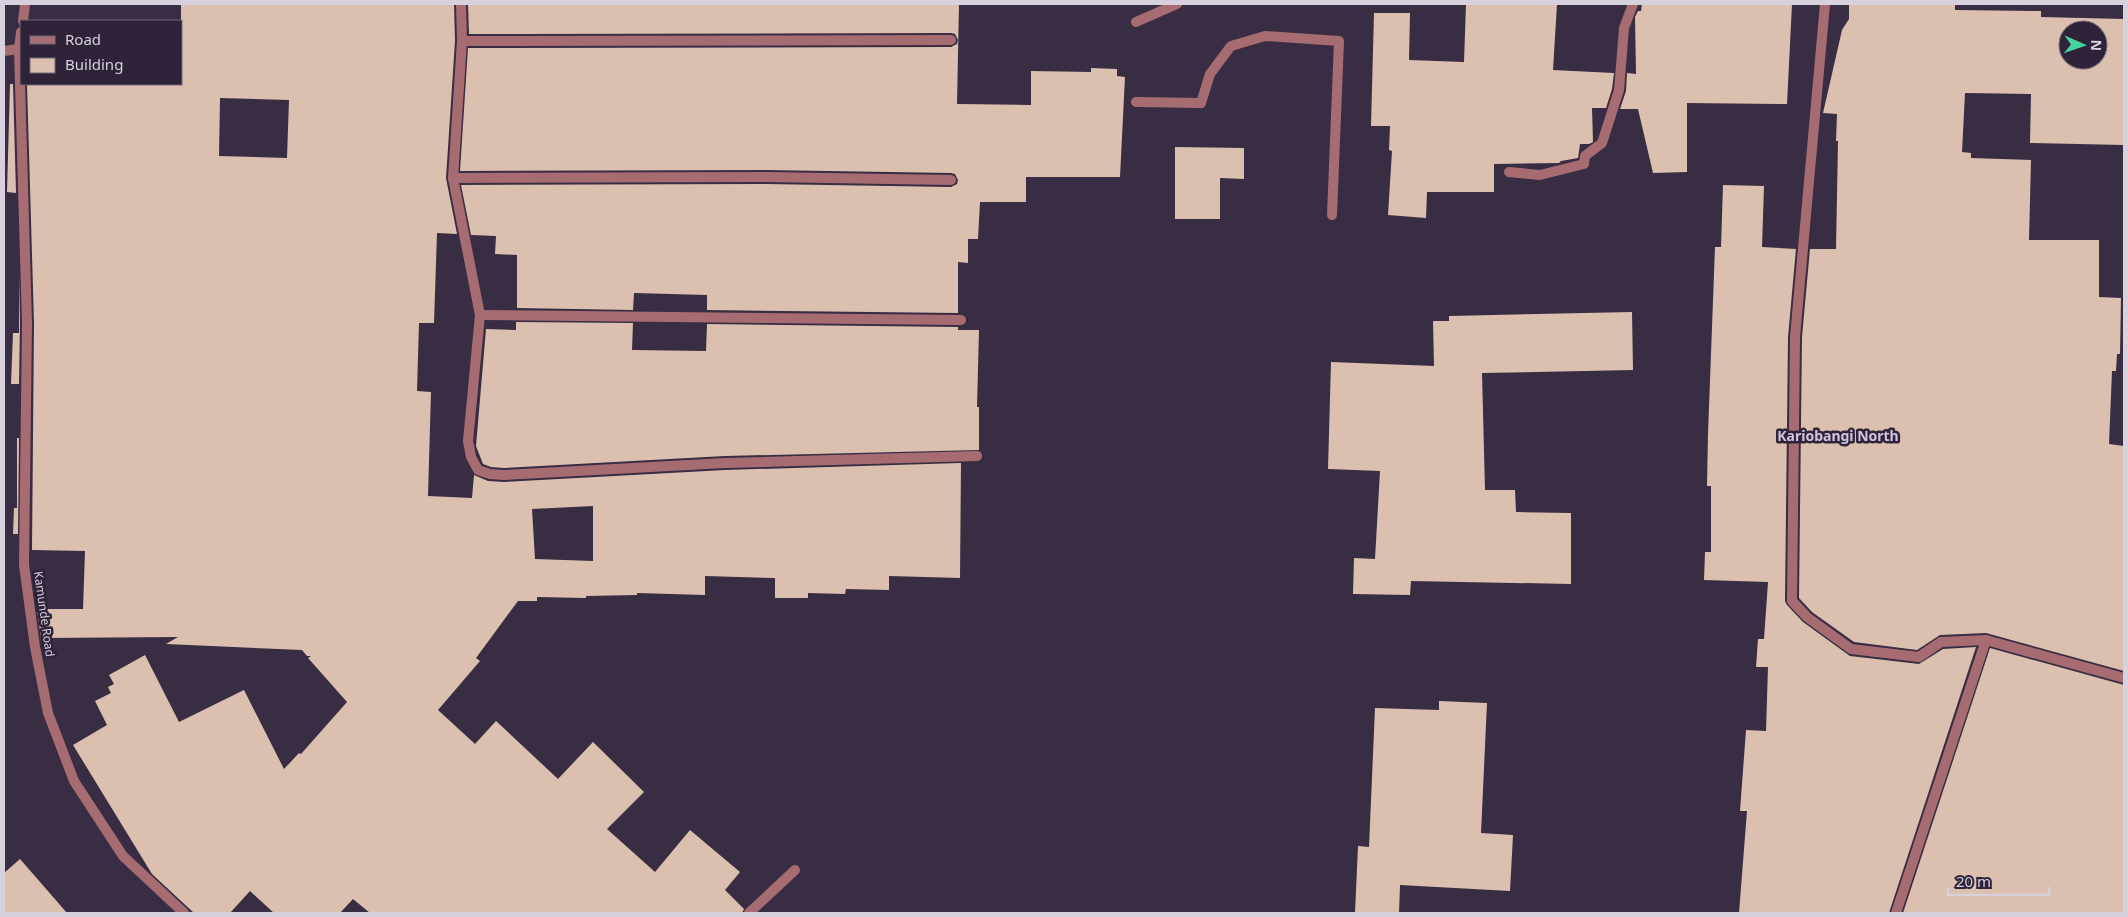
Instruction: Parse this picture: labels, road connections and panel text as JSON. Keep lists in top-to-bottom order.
{
  "streets": {
    "street": ["Kamunde Road"]
  },
  "districts": ["Kariobangi North"],
  "legend": ["Road", "Building"],
  "scale_bar": "20 m",
  "north": "right"
}
